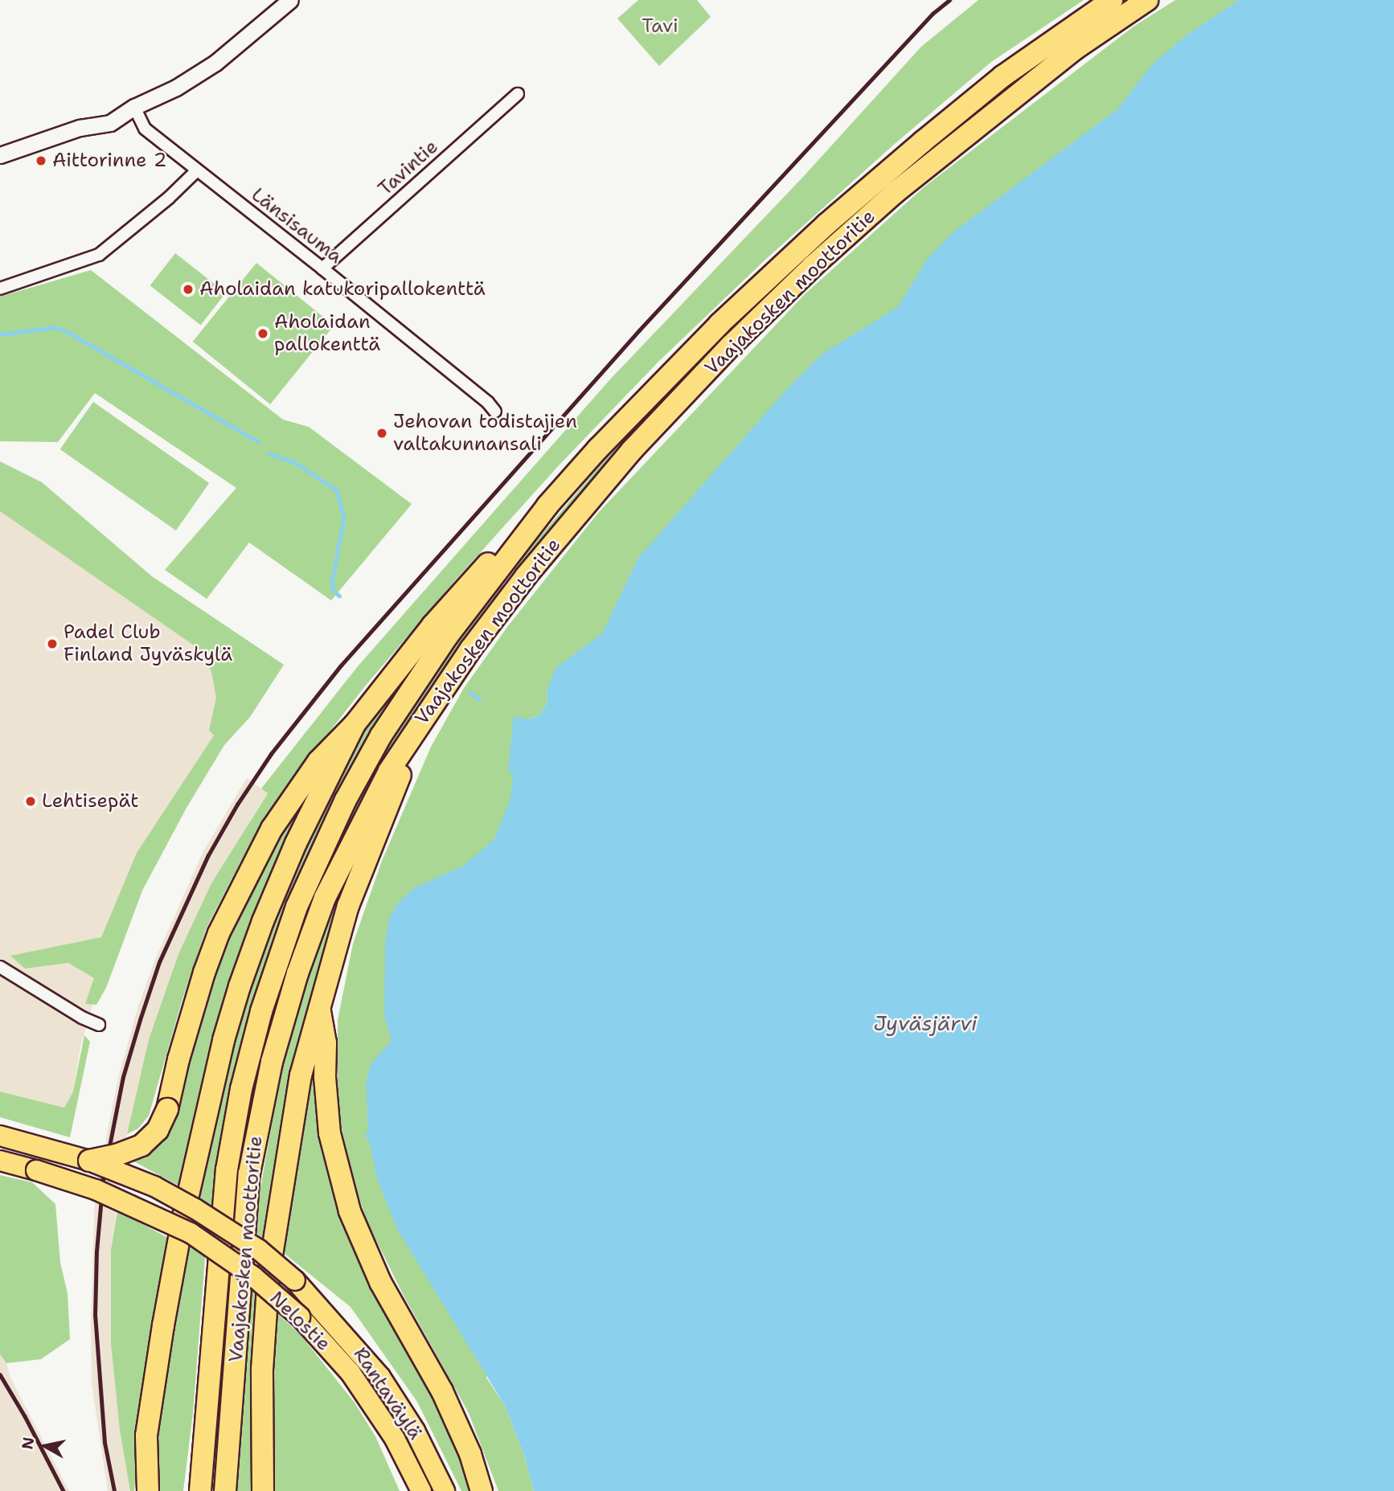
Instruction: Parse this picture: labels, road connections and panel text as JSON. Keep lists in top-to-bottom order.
{
  "streets": {
    "highway": ["Vaajakosken moottoritie", "Nelostie", "Rantaväylä"],
    "street": ["Tavintie", "Länsisauma"]
  },
  "crossings": [
    ["Tavintie", "Länsisauma"],
    ["Nelostie", "Rantaväylä"]
  ],
  "water": ["Jyväsjärvi"],
  "parks": ["Tavi"],
  "places": [
    "Aittorinne 2",
    "Aholaidan katukoripallokenttä",
    "Aholaidan pallokenttä",
    "Jehovan todistajien valtakunnansali",
    "Padel Club Finland Jyväskylä",
    "Lehtisepät"
  ],
  "north": "left"
}
